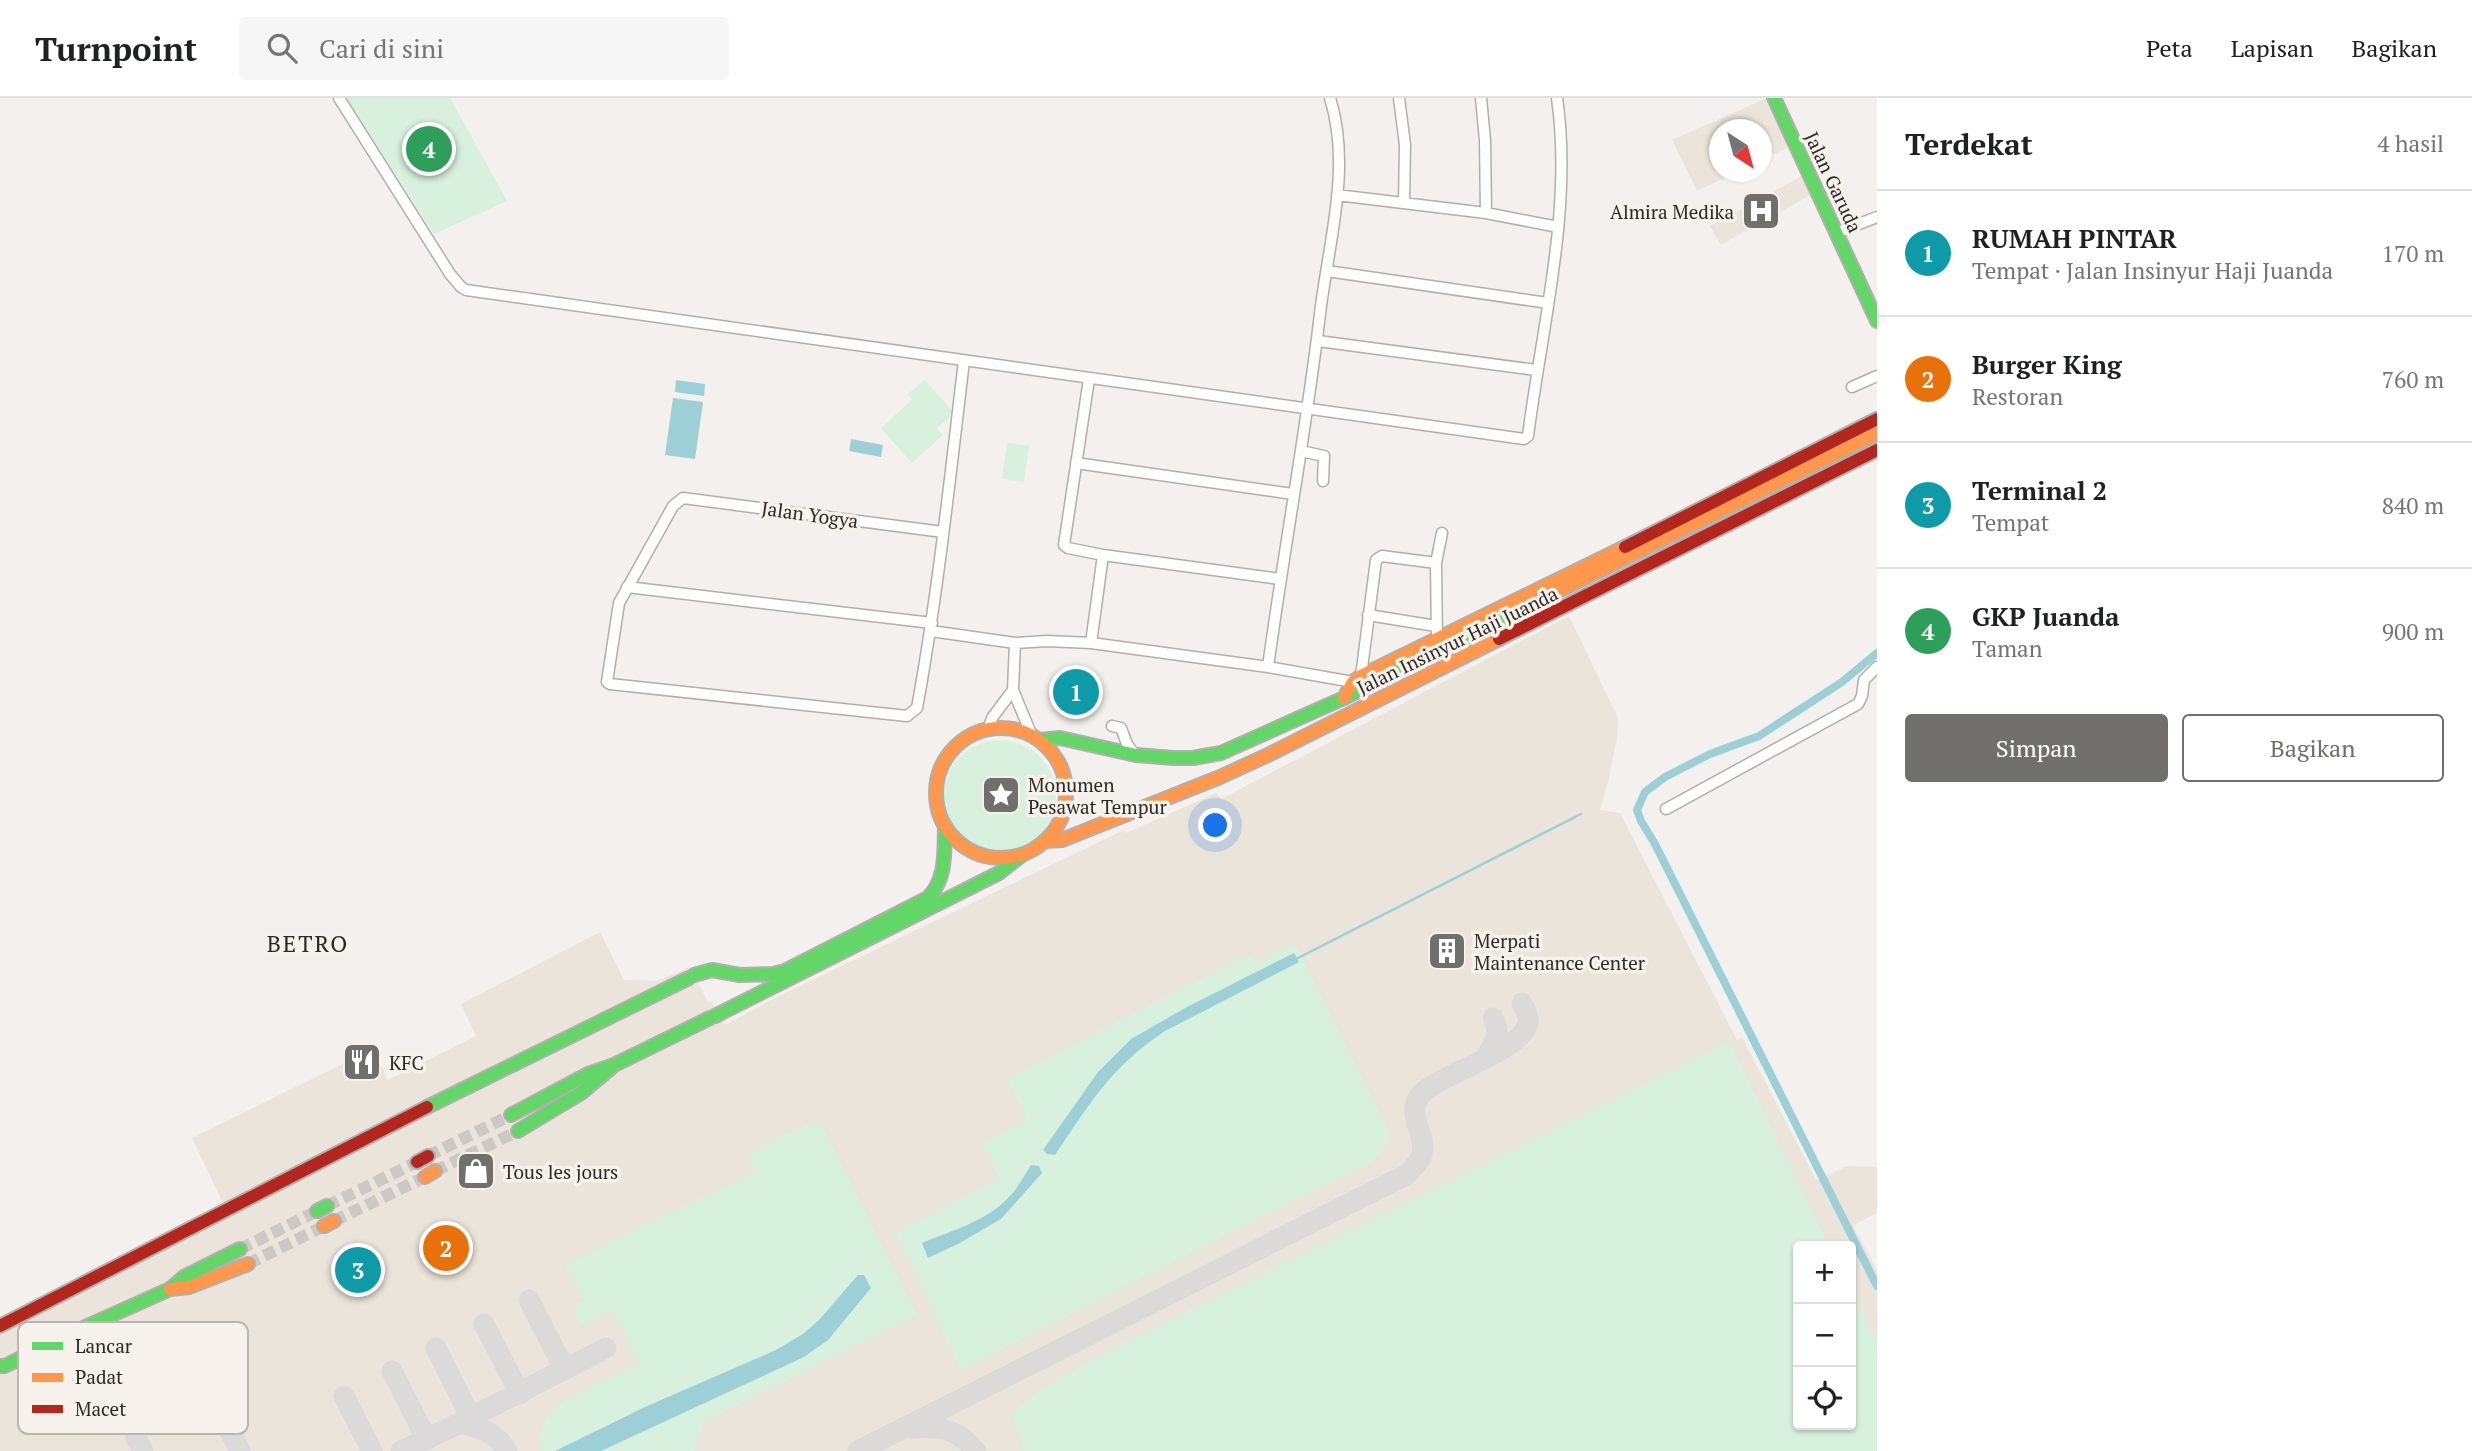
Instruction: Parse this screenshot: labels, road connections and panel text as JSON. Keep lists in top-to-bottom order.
{
  "streets": {
    "main road": ["Jalan Garuda", "Jalan Insinyur Haji Juanda"],
    "street": ["Jalan Yogya"]
  },
  "districts": ["BETRO"],
  "places": {
    "hospital": ["Almira Medika"],
    "place": ["Monumen Pesawat Tempur"],
    "building": ["Merpati Maintenance Center"],
    "restaurant": ["KFC"],
    "shop": ["Tous les jours"]
  },
  "legend": ["Lancar", "Padat", "Macet"],
  "north": "bottom right",
  "page": {
    "header": "Turnpoint",
    "search": "Cari di sini",
    "nav": ["Peta", "Lapisan", "Bagikan"],
    "heading": ["Terdekat", "4 hasil"],
    "pins": [
      "4",
      "1",
      "2",
      "3"
    ],
    "list": [
      {
        "mark": "1",
        "name": "RUMAH PINTAR",
        "note": "Tempat · Jalan Insinyur Haji Juanda",
        "value": "170 m"
      },
      {
        "mark": "2",
        "name": "Burger King",
        "note": "Restoran",
        "value": "760 m"
      },
      {
        "mark": "3",
        "name": "Terminal 2",
        "note": "Tempat",
        "value": "840 m"
      },
      {
        "mark": "4",
        "name": "GKP Juanda",
        "note": "Taman",
        "value": "900 m"
      }
    ],
    "buttons": ["Simpan", "Bagikan"],
    "map_buttons": ["+", "−"]
  }
}
